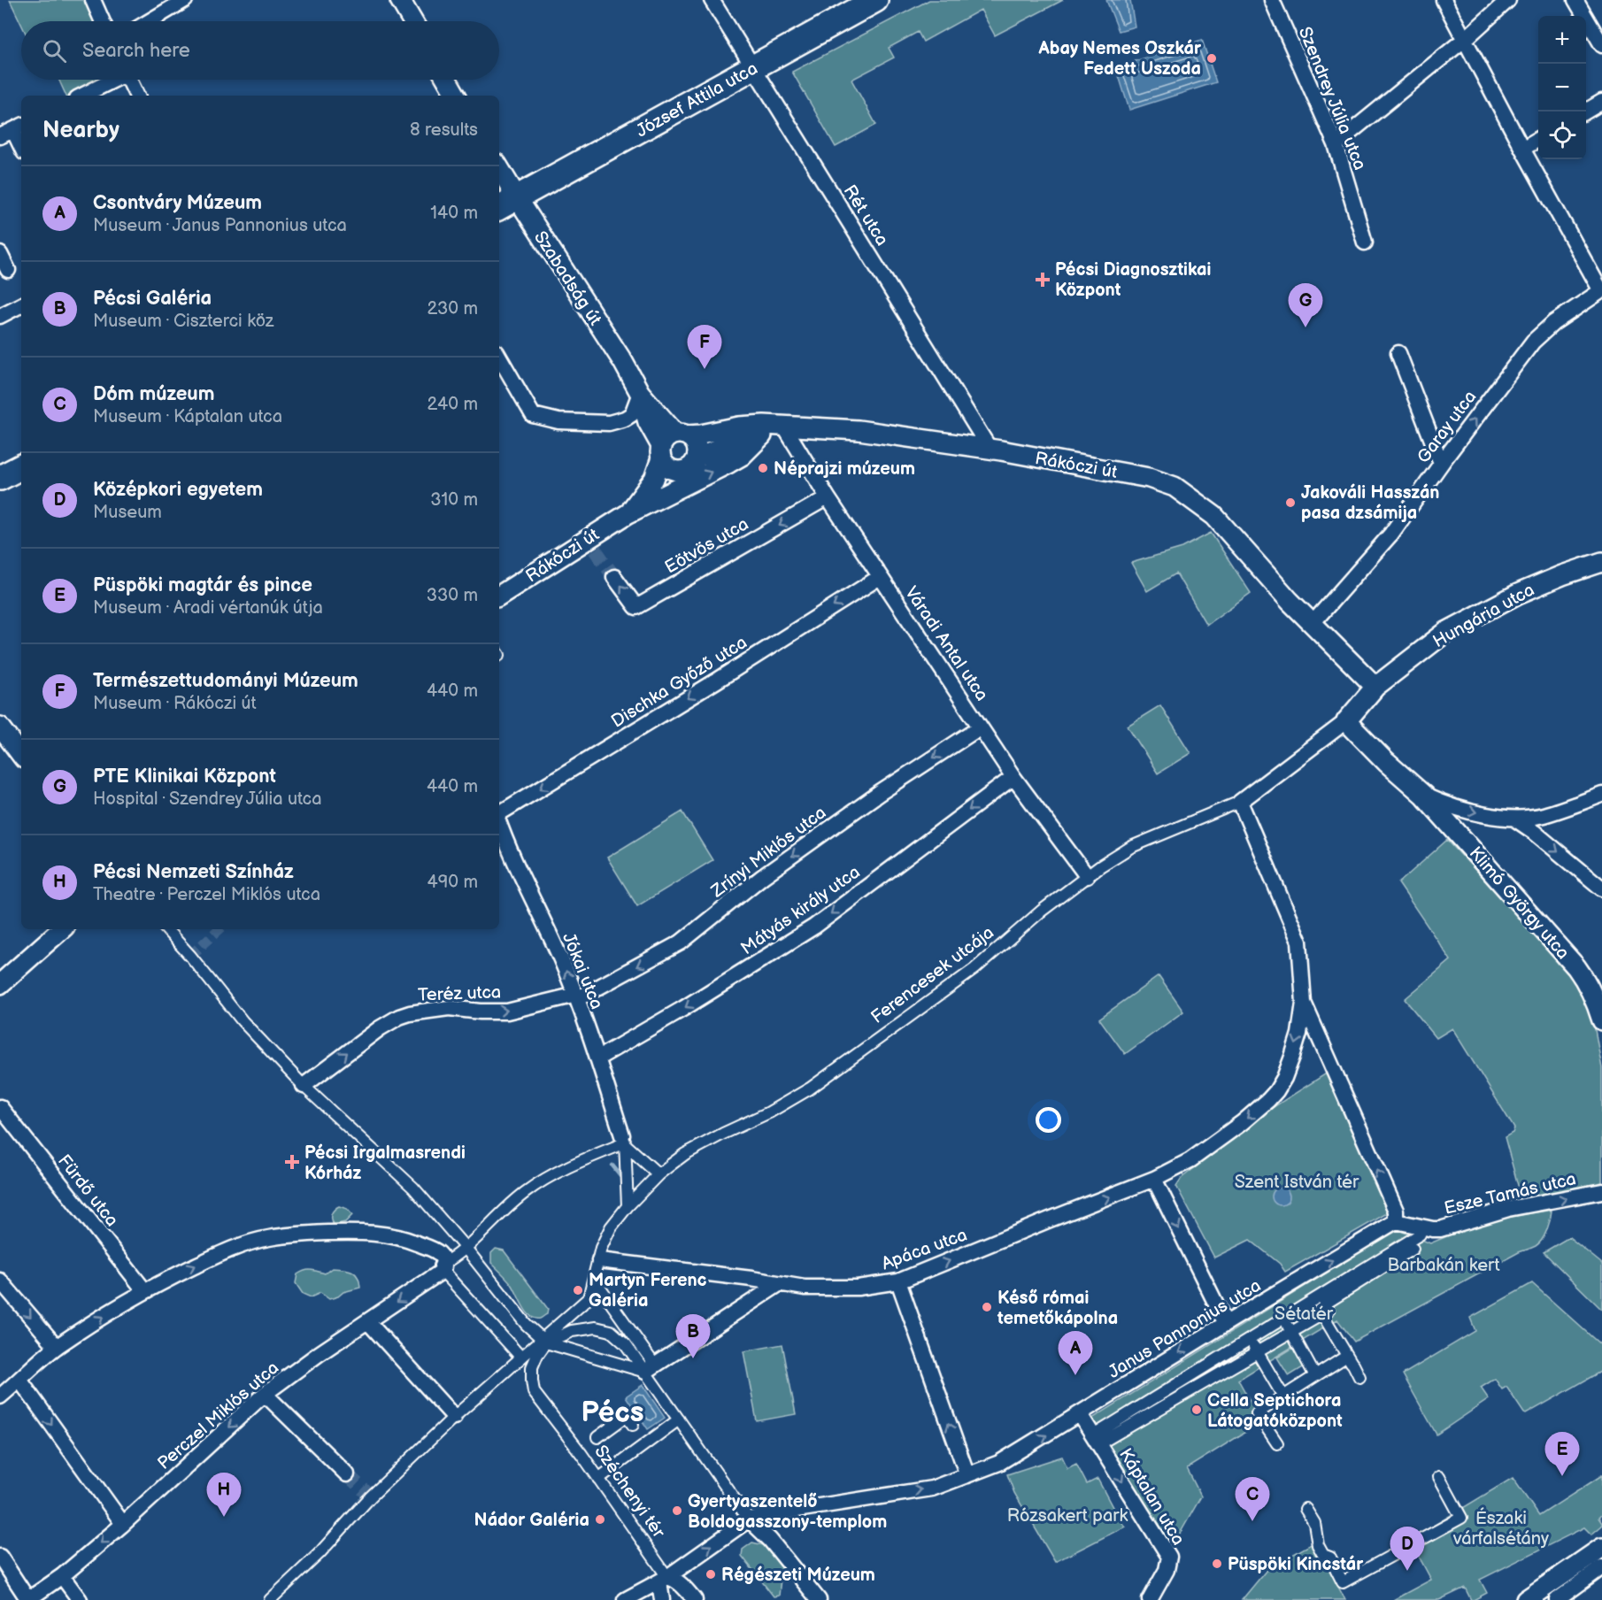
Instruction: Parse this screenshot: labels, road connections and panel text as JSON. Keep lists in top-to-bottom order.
{
  "streets": {
    "main road": ["József Attila utca"],
    "street": [
      "Szendrey Júlia utca",
      "Rét utca",
      "Szabadság út",
      "Garay utca",
      "Rákóczi út",
      "Eötvös utca",
      "Hungária utca",
      "Váradi Antal utca",
      "Dischka Győző utca",
      "Zrínyi Miklós utca",
      "Klimó György utca",
      "Mátyás király utca",
      "Jókai utca",
      "Ferencesek utcája",
      "Teréz utca",
      "Fürdő utca",
      "Esze Tamás utca",
      "Apáca utca",
      "Janus Pannonius utca",
      "Perczel Miklós utca",
      "Széchenyi tér",
      "Káptalan utca"
    ]
  },
  "crossings": [
    ["József Attila utca", "Rét utca"],
    ["József Attila utca", "Szabadság út"],
    ["Rét utca", "Rákóczi út"],
    ["Szabadság út", "Rákóczi út"],
    ["Garay utca", "Rákóczi út"],
    ["Rákóczi út", "Hungária utca"],
    ["Rákóczi út", "Váradi Antal utca"],
    ["Eötvös utca", "Váradi Antal utca"],
    ["Hungária utca", "Klimó György utca"],
    ["Hungária utca", "Ferencesek utcája"],
    ["Váradi Antal utca", "Dischka Győző utca"],
    ["Váradi Antal utca", "Zrínyi Miklós utca"],
    ["Váradi Antal utca", "Mátyás király utca"],
    ["Váradi Antal utca", "Ferencesek utcája"],
    ["Zrínyi Miklós utca", "Jókai utca"],
    ["Zrínyi Miklós utca", "Teréz utca"],
    ["Klimó György utca", "Ferencesek utcája"],
    ["Mátyás király utca", "Jókai utca"],
    ["Jókai utca", "Ferencesek utcája"],
    ["Jókai utca", "Teréz utca"],
    ["Ferencesek utcája", "Apáca utca"],
    ["Ferencesek utcája", "Széchenyi tér"],
    ["Esze Tamás utca", "Janus Pannonius utca"],
    ["Janus Pannonius utca", "Káptalan utca"]
  ],
  "one_way": [
    "Garay utca",
    "Eötvös utca",
    "Dischka Győző utca",
    "Zrínyi Miklós utca",
    "Mátyás király utca",
    "Jókai utca",
    "Teréz utca",
    "Esze Tamás utca",
    "Apáca utca",
    "Perczel Miklós utca",
    "Káptalan utca"
  ],
  "districts": ["Pécs"],
  "parks": [
    "Szent István tér",
    "Barbakán kert",
    "Sétatér",
    "Rózsakert park",
    "Északi várfalsétány"
  ],
  "places": {
    "other": [
      "Abay Nemes Oszkár Fedett Uszoda",
      "Néprajzi múzeum",
      "Jakováli Hasszán pasa dzsámija",
      "Martyn Ferenc Galéria",
      "Késő római temetőkápolna",
      "Cella Septichora Látogatóközpont",
      "Gyertyaszentelő Boldogasszony-templom",
      "Nádor Galéria",
      "Püspöki Kincstár",
      "Régészeti Múzeum"
    ],
    "health": ["Pécsi Diagnosztikai Központ", "Pécsi Irgalmasrendi Kórház"]
  },
  "page": {
    "map_buttons": ["+", "−"],
    "search": "Search here",
    "heading": ["Nearby", "8 results"],
    "list": [
      {
        "mark": "A",
        "name": "Csontváry Múzeum",
        "note": "Museum · Janus Pannonius utca",
        "value": "140 m"
      },
      {
        "mark": "B",
        "name": "Pécsi Galéria",
        "note": "Museum · Ciszterci köz",
        "value": "230 m"
      },
      {
        "mark": "C",
        "name": "Dóm múzeum",
        "note": "Museum · Káptalan utca",
        "value": "240 m"
      },
      {
        "mark": "D",
        "name": "Középkori egyetem",
        "note": "Museum",
        "value": "310 m"
      },
      {
        "mark": "E",
        "name": "Püspöki magtár és pince",
        "note": "Museum · Aradi vértanúk útja",
        "value": "330 m"
      },
      {
        "mark": "F",
        "name": "Természettudományi Múzeum",
        "note": "Museum · Rákóczi út",
        "value": "440 m"
      },
      {
        "mark": "G",
        "name": "PTE Klinikai Központ",
        "note": "Hospital · Szendrey Júlia utca",
        "value": "440 m"
      },
      {
        "mark": "H",
        "name": "Pécsi Nemzeti Színház",
        "note": "Theatre · Perczel Miklós utca",
        "value": "490 m"
      }
    ],
    "pins": [
      "G",
      "F",
      "B",
      "A",
      "E",
      "H",
      "C",
      "D"
    ]
  }
}
